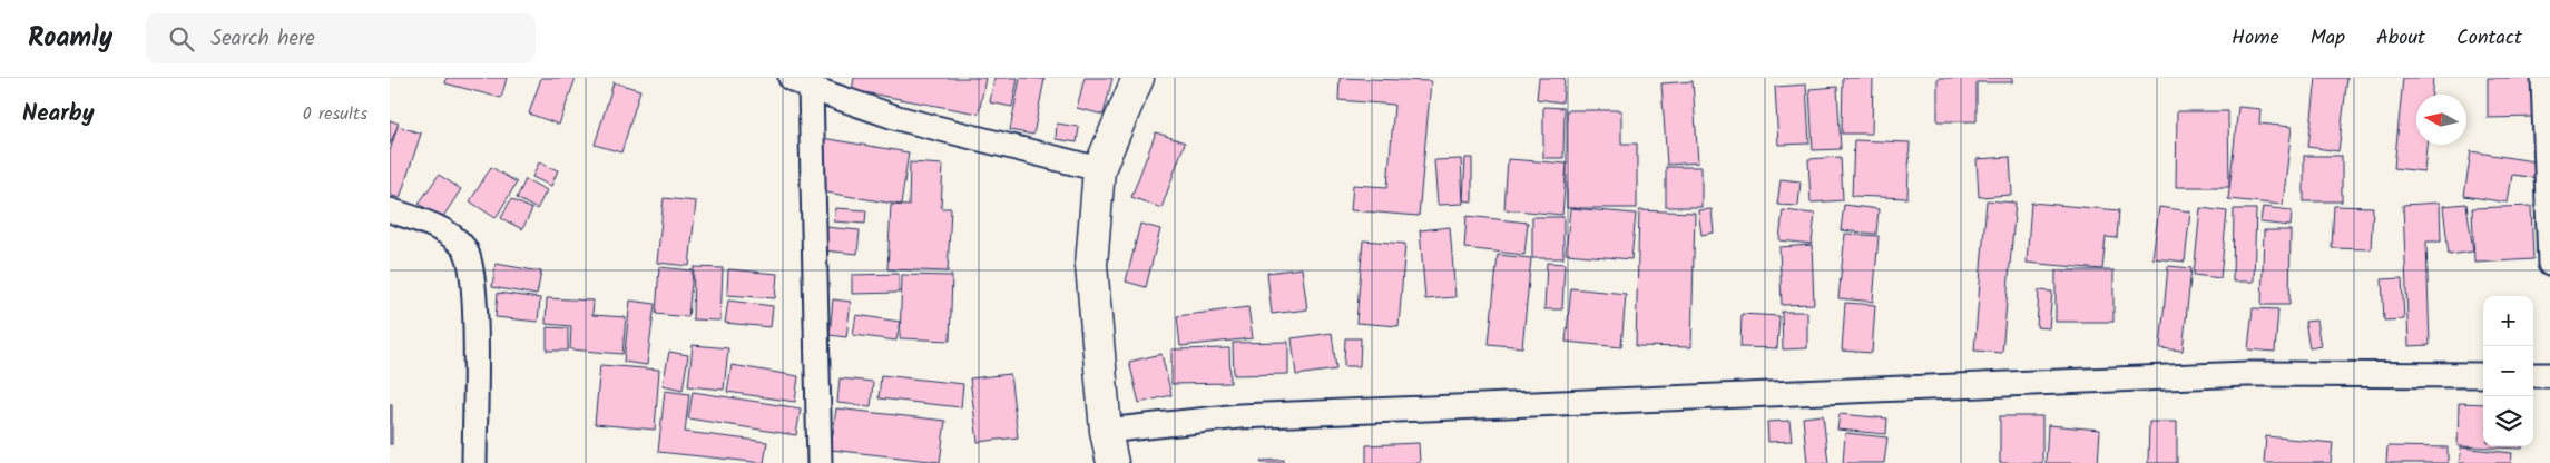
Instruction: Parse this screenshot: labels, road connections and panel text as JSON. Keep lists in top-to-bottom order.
{
  "north": "left",
  "page": {
    "header": "Roamly",
    "search": "Search here",
    "nav": [
      "Home",
      "Map",
      "About",
      "Contact"
    ],
    "heading": ["Nearby", "0 results"],
    "map_buttons": ["+", "−"]
  }
}
